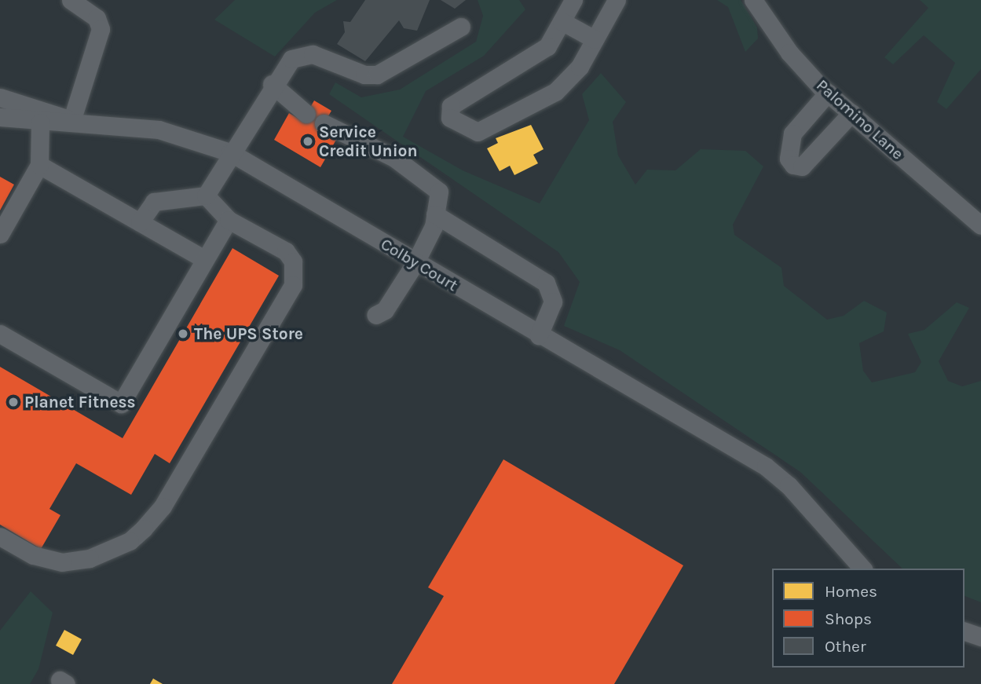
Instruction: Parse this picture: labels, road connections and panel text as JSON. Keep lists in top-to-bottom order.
{
  "streets": {
    "street": ["Palomino Lane", "Colby Court"]
  },
  "places": ["Service Credit Union", "The UPS Store", "Planet Fitness"],
  "legend": ["Homes", "Shops", "Other"]
}
